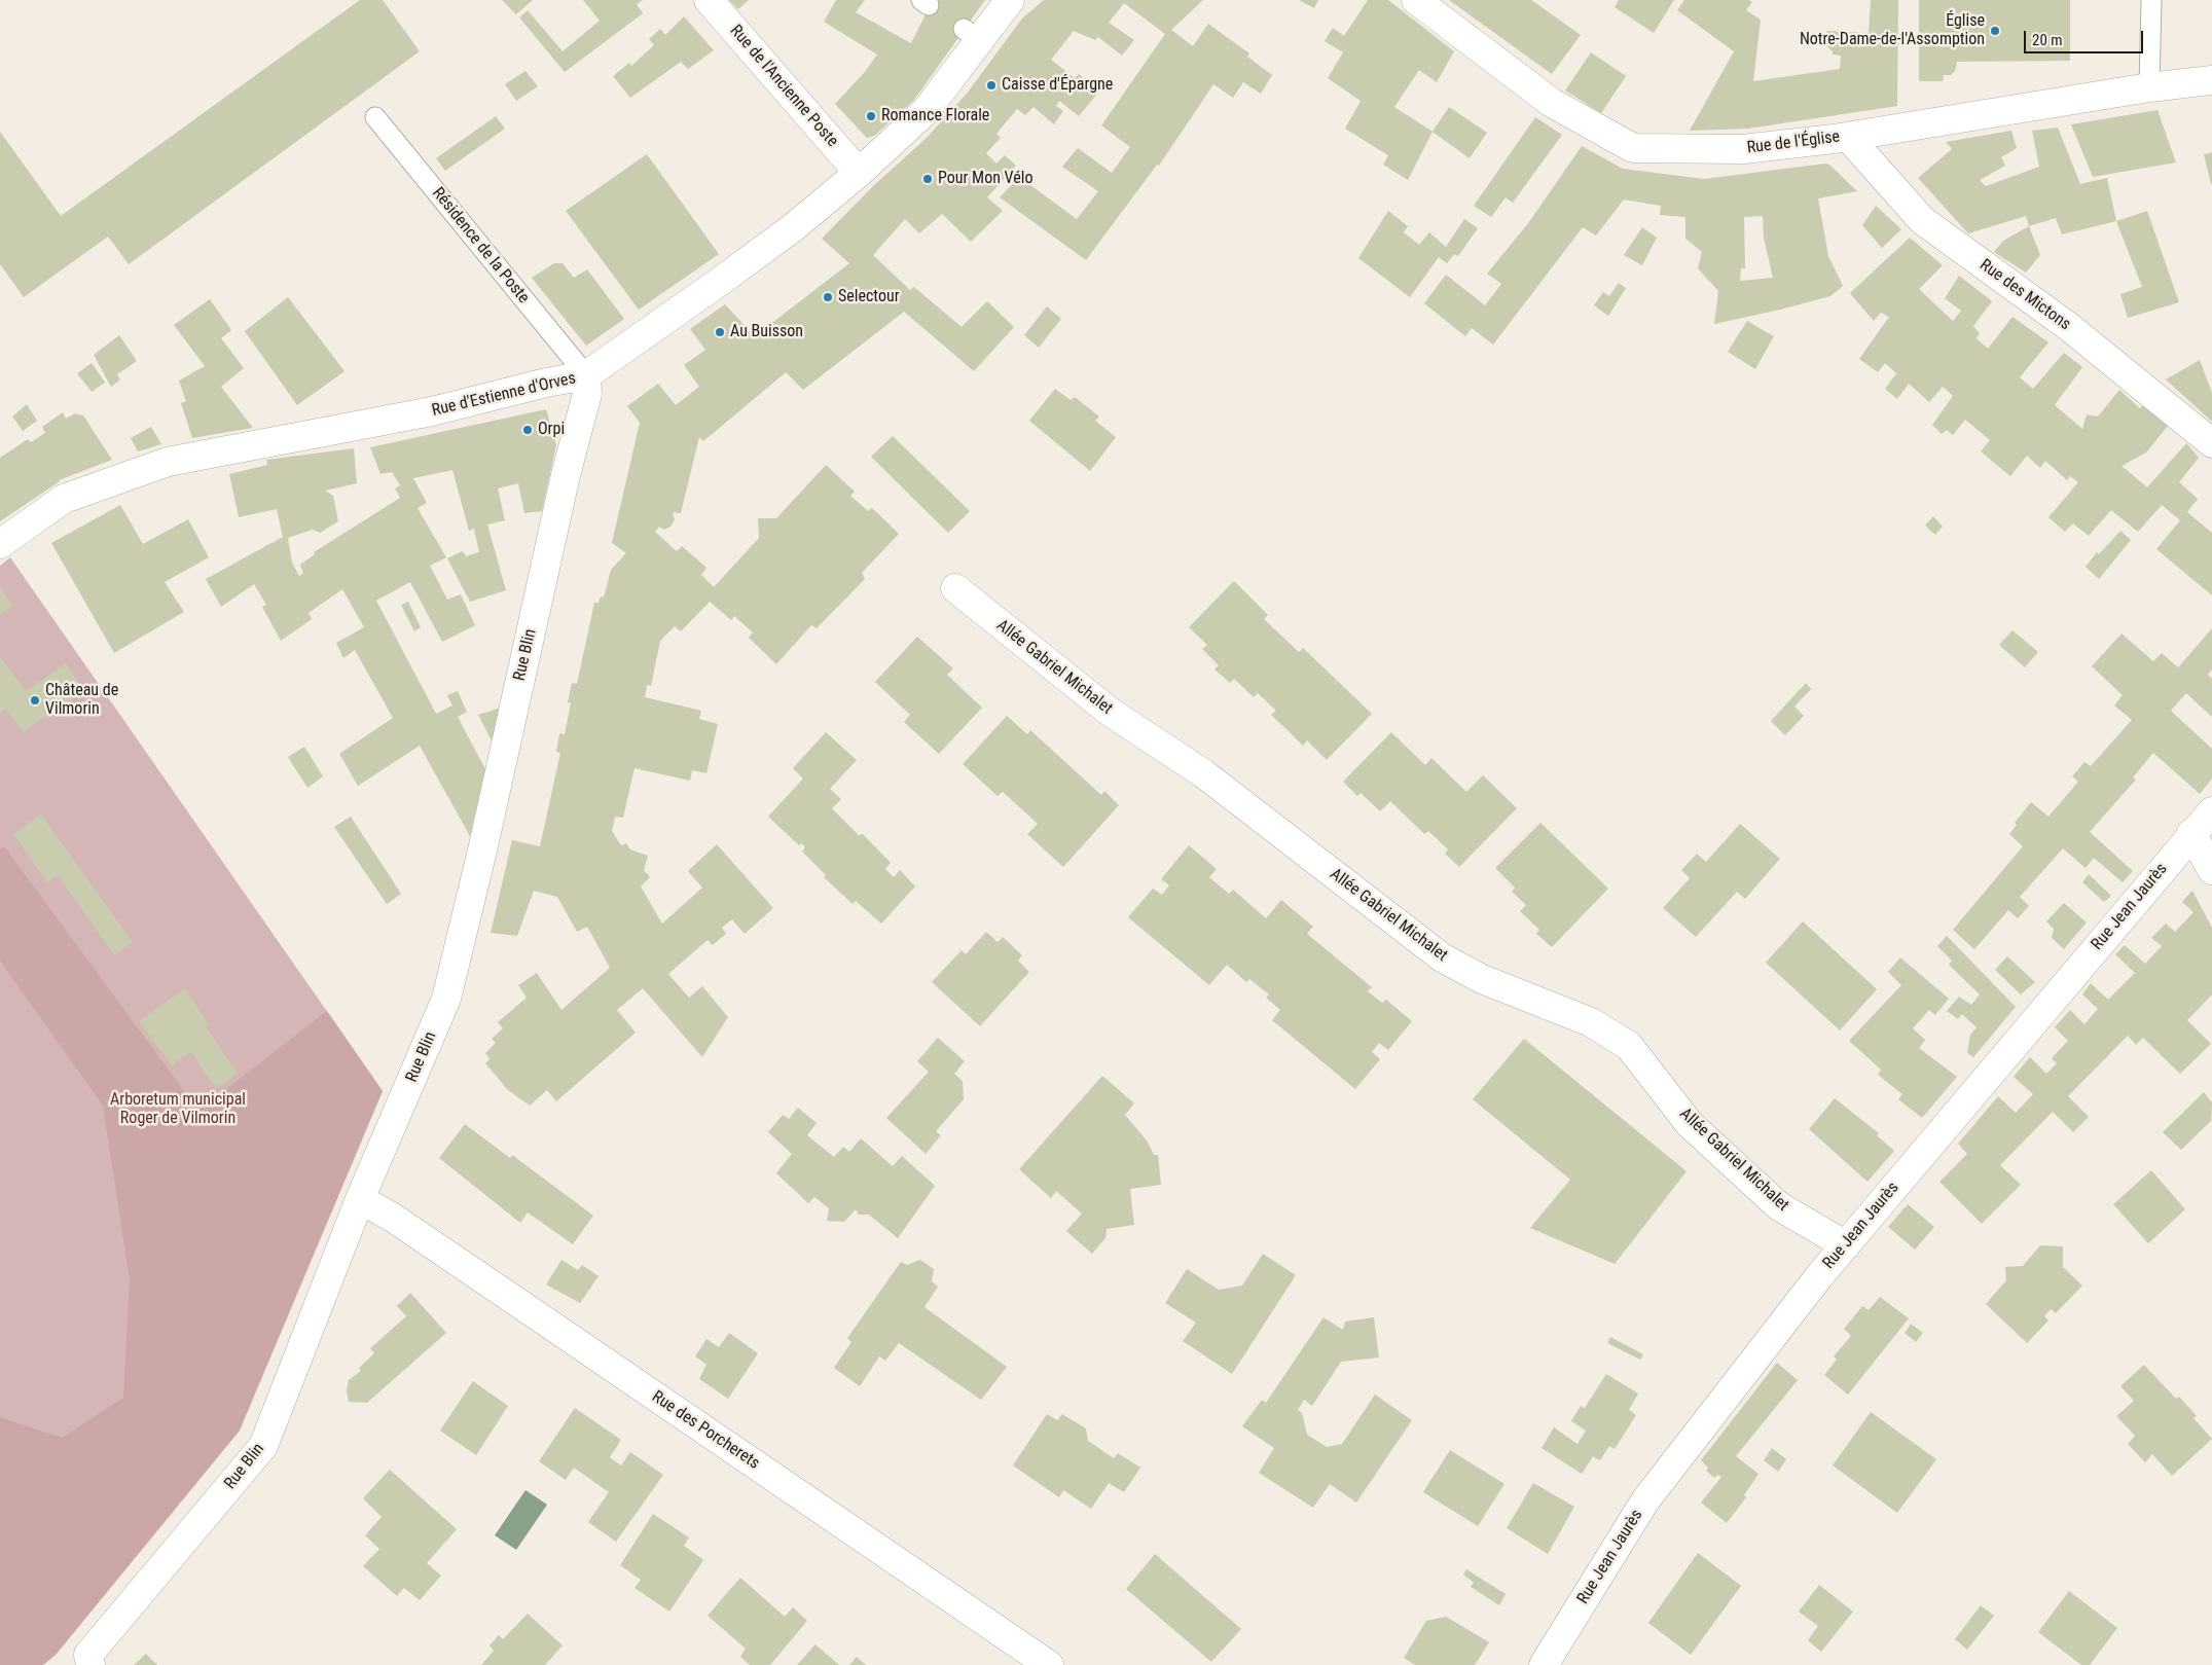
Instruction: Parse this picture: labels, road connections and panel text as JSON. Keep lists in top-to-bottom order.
{
  "streets": {
    "street": [
      "Rue de l'Ancienne Poste",
      "Rue de l'Église",
      "Rue des Mictons",
      "Rue d'Estienne d'Orves",
      "Rue Blin",
      "Allée Gabriel Michalet",
      "Rue Jean Jaurès",
      "Rue des Porcherets"
    ],
    "lane": ["Résidence de la Poste"]
  },
  "crossings": [
    ["Rue de l'Ancienne Poste", "Rue d'Estienne d'Orves"],
    ["Rue de l'Église", "Rue des Mictons"],
    ["Résidence de la Poste", "Rue d'Estienne d'Orves"],
    ["Résidence de la Poste", "Rue Blin"],
    ["Rue d'Estienne d'Orves", "Rue Blin"],
    ["Rue Blin", "Rue des Porcherets"],
    ["Allée Gabriel Michalet", "Rue Jean Jaurès"]
  ],
  "parks": ["Arboretum municipal Roger de Vilmorin"],
  "places": [
    "Église Notre-Dame-de-l'Assomption",
    "Caisse d'Épargne",
    "Romance Florale",
    "Pour Mon Vélo",
    "Selectour",
    "Au Buisson",
    "Orpi",
    "Château de Vilmorin"
  ],
  "scale_bar": "20 m"
}
